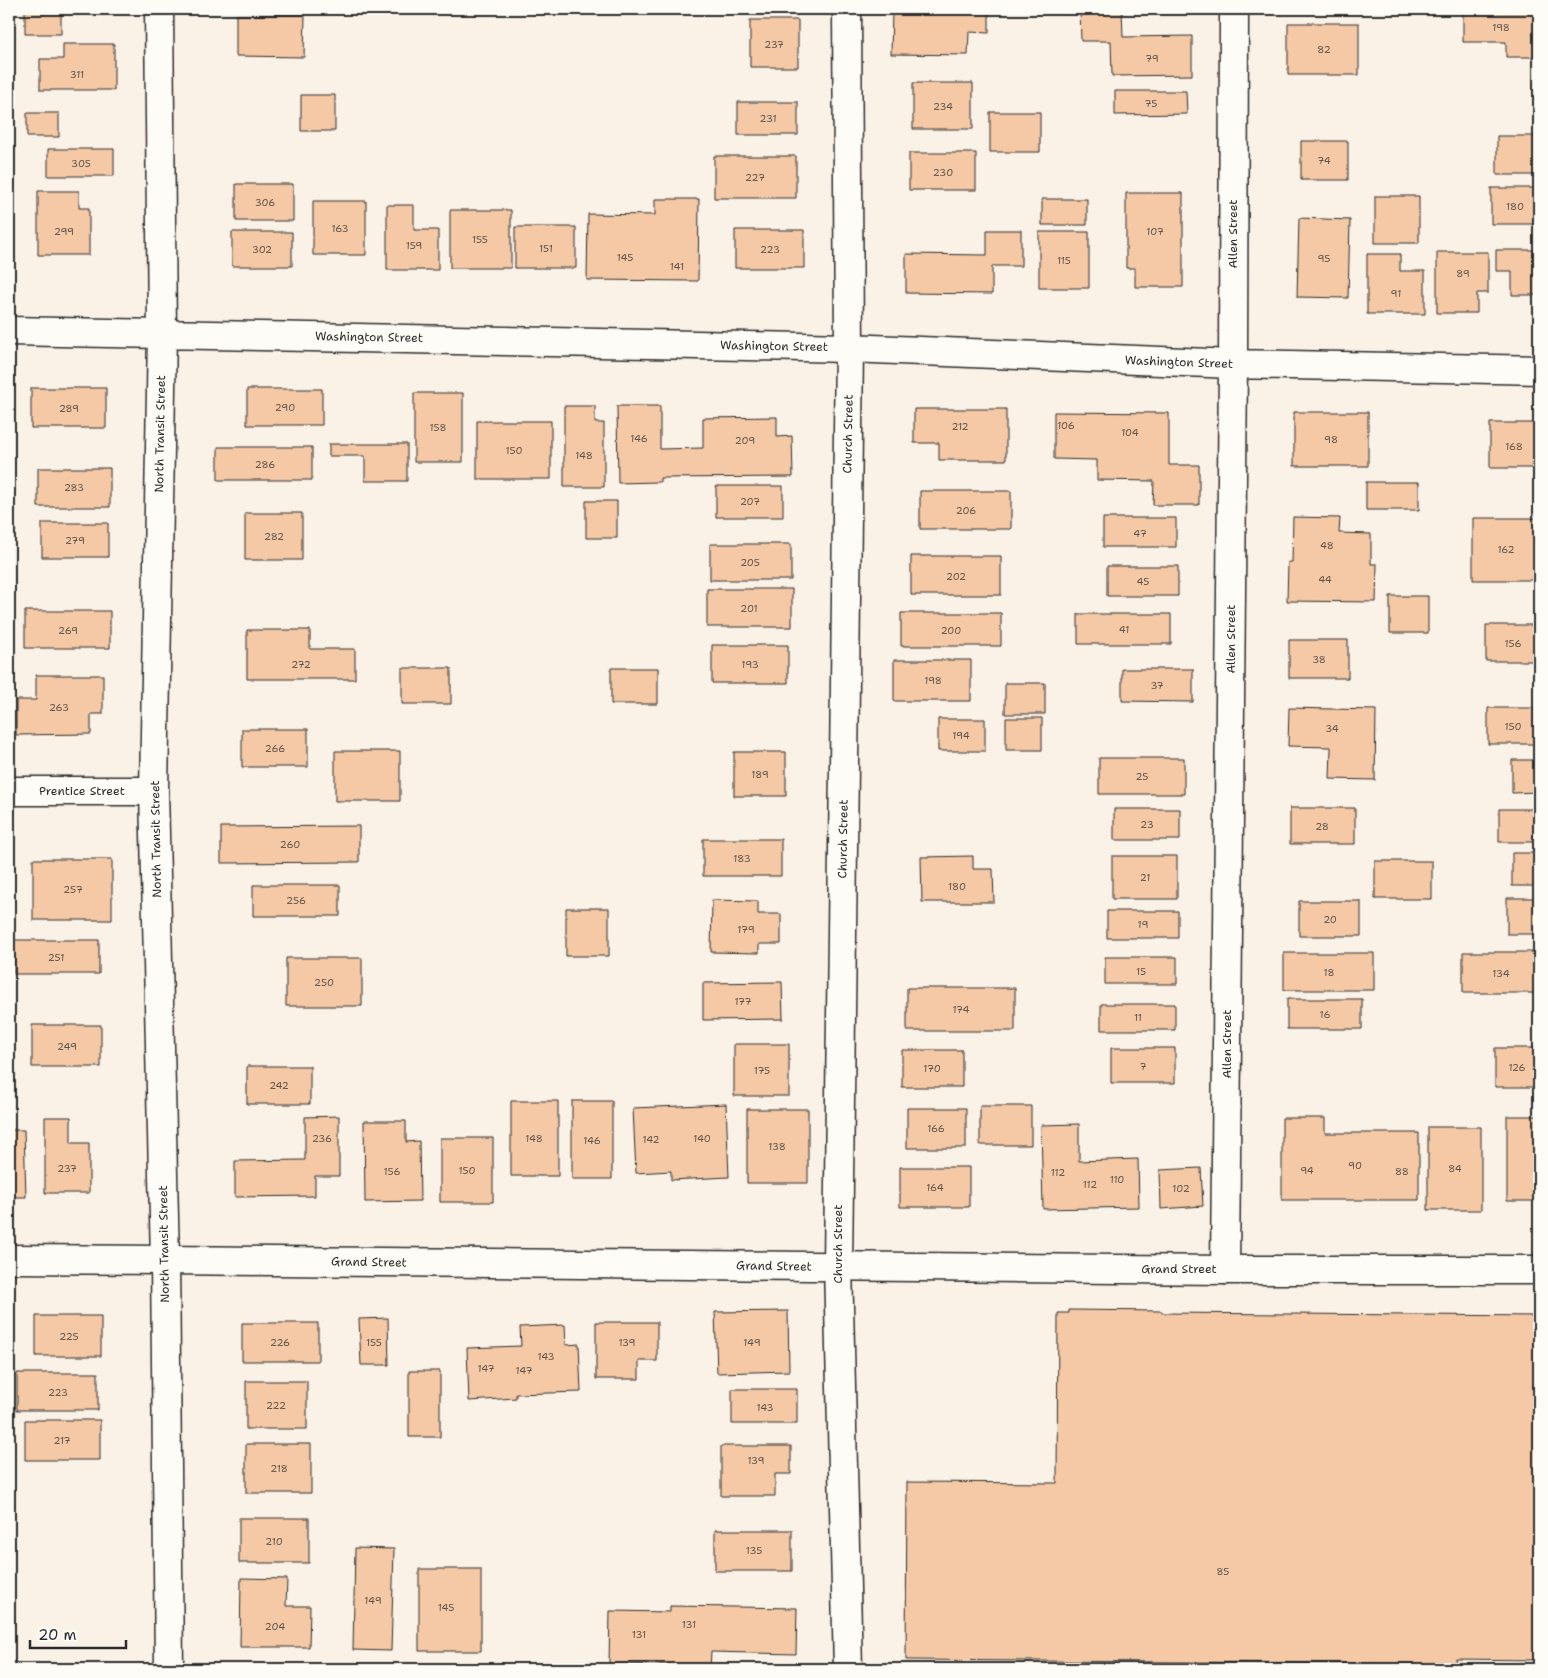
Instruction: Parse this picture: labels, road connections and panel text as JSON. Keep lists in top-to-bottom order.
{
  "streets": {
    "street": [
      "Allen Street",
      "Washington Street",
      "North Transit Street",
      "Church Street",
      "Prentice Street",
      "Grand Street"
    ]
  },
  "crossings": [
    ["Allen Street", "Washington Street"],
    ["Allen Street", "Grand Street"],
    ["Washington Street", "North Transit Street"],
    ["Washington Street", "Church Street"],
    ["North Transit Street", "Prentice Street"],
    ["North Transit Street", "Grand Street"],
    ["Church Street", "Grand Street"]
  ],
  "house_numbers": [
    "198",
    "237",
    "82",
    "79",
    "311",
    "75",
    "234",
    "231",
    "74",
    "305",
    "230",
    "227",
    "306",
    "180",
    "163",
    "299",
    "107",
    "155",
    "159",
    "151",
    "302",
    "223",
    "145",
    "95",
    "115",
    "141",
    "89",
    "91",
    "290",
    "289",
    "106",
    "212",
    "158",
    "104",
    "146",
    "98",
    "209",
    "168",
    "150",
    "148",
    "286",
    "283",
    "207",
    "206",
    "47",
    "282",
    "279",
    "48",
    "162",
    "205",
    "202",
    "44",
    "45",
    "201",
    "41",
    "269",
    "200",
    "156",
    "38",
    "272",
    "193",
    "198",
    "37",
    "263",
    "150",
    "34",
    "194",
    "266",
    "189",
    "25",
    "23",
    "28",
    "260",
    "183",
    "21",
    "180",
    "257",
    "256",
    "20",
    "19",
    "179",
    "251",
    "15",
    "18",
    "134",
    "250",
    "177",
    "174",
    "16",
    "11",
    "249",
    "7",
    "126",
    "170",
    "175",
    "242",
    "166",
    "236",
    "148",
    "140",
    "142",
    "146",
    "138",
    "90",
    "237",
    "84",
    "150",
    "94",
    "156",
    "88",
    "112",
    "110",
    "112",
    "164",
    "102",
    "225",
    "226",
    "155",
    "139",
    "149",
    "143",
    "147",
    "147",
    "223",
    "222",
    "143",
    "217",
    "139",
    "218",
    "210",
    "135",
    "85",
    "149",
    "145",
    "131",
    "204",
    "131"
  ],
  "scale_bar": "20 m"
}
